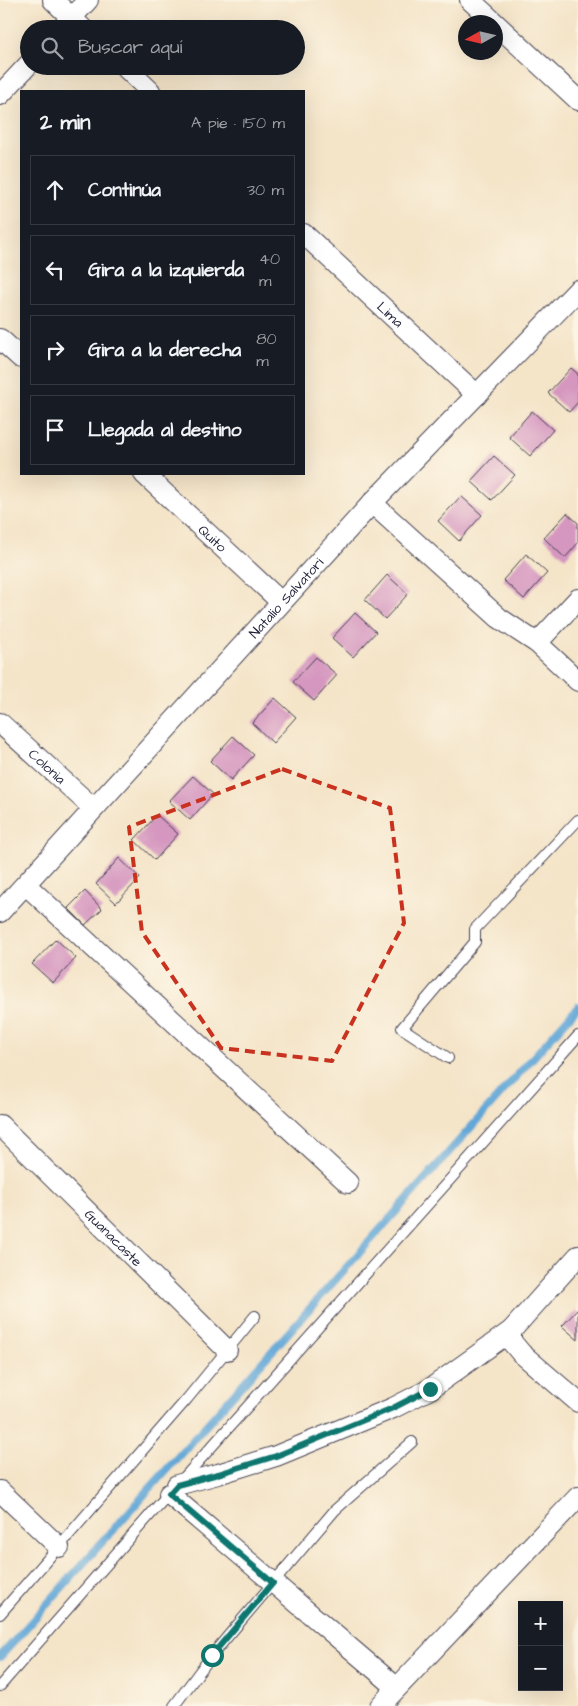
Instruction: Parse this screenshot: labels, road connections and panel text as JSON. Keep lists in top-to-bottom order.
{
  "streets": {
    "street": [
      "Lima",
      "Quito",
      "Natalio Salvatori",
      "Colonia",
      "Guanacaste"
    ]
  },
  "crossings": [
    ["Lima", "Natalio Salvatori"],
    ["Quito", "Natalio Salvatori"],
    ["Natalio Salvatori", "Colonia"]
  ],
  "north": "left",
  "page": {
    "search": "Buscar aquí",
    "heading": ["2 min", "A pie · 150 m"],
    "list": [
      ["Continúa", "30 m"],
      ["Gira a la izquierda", "40 m"],
      ["Gira a la derecha", "80 m"],
      "Llegada al destino"
    ],
    "map_buttons": ["+", "−"]
  }
}
